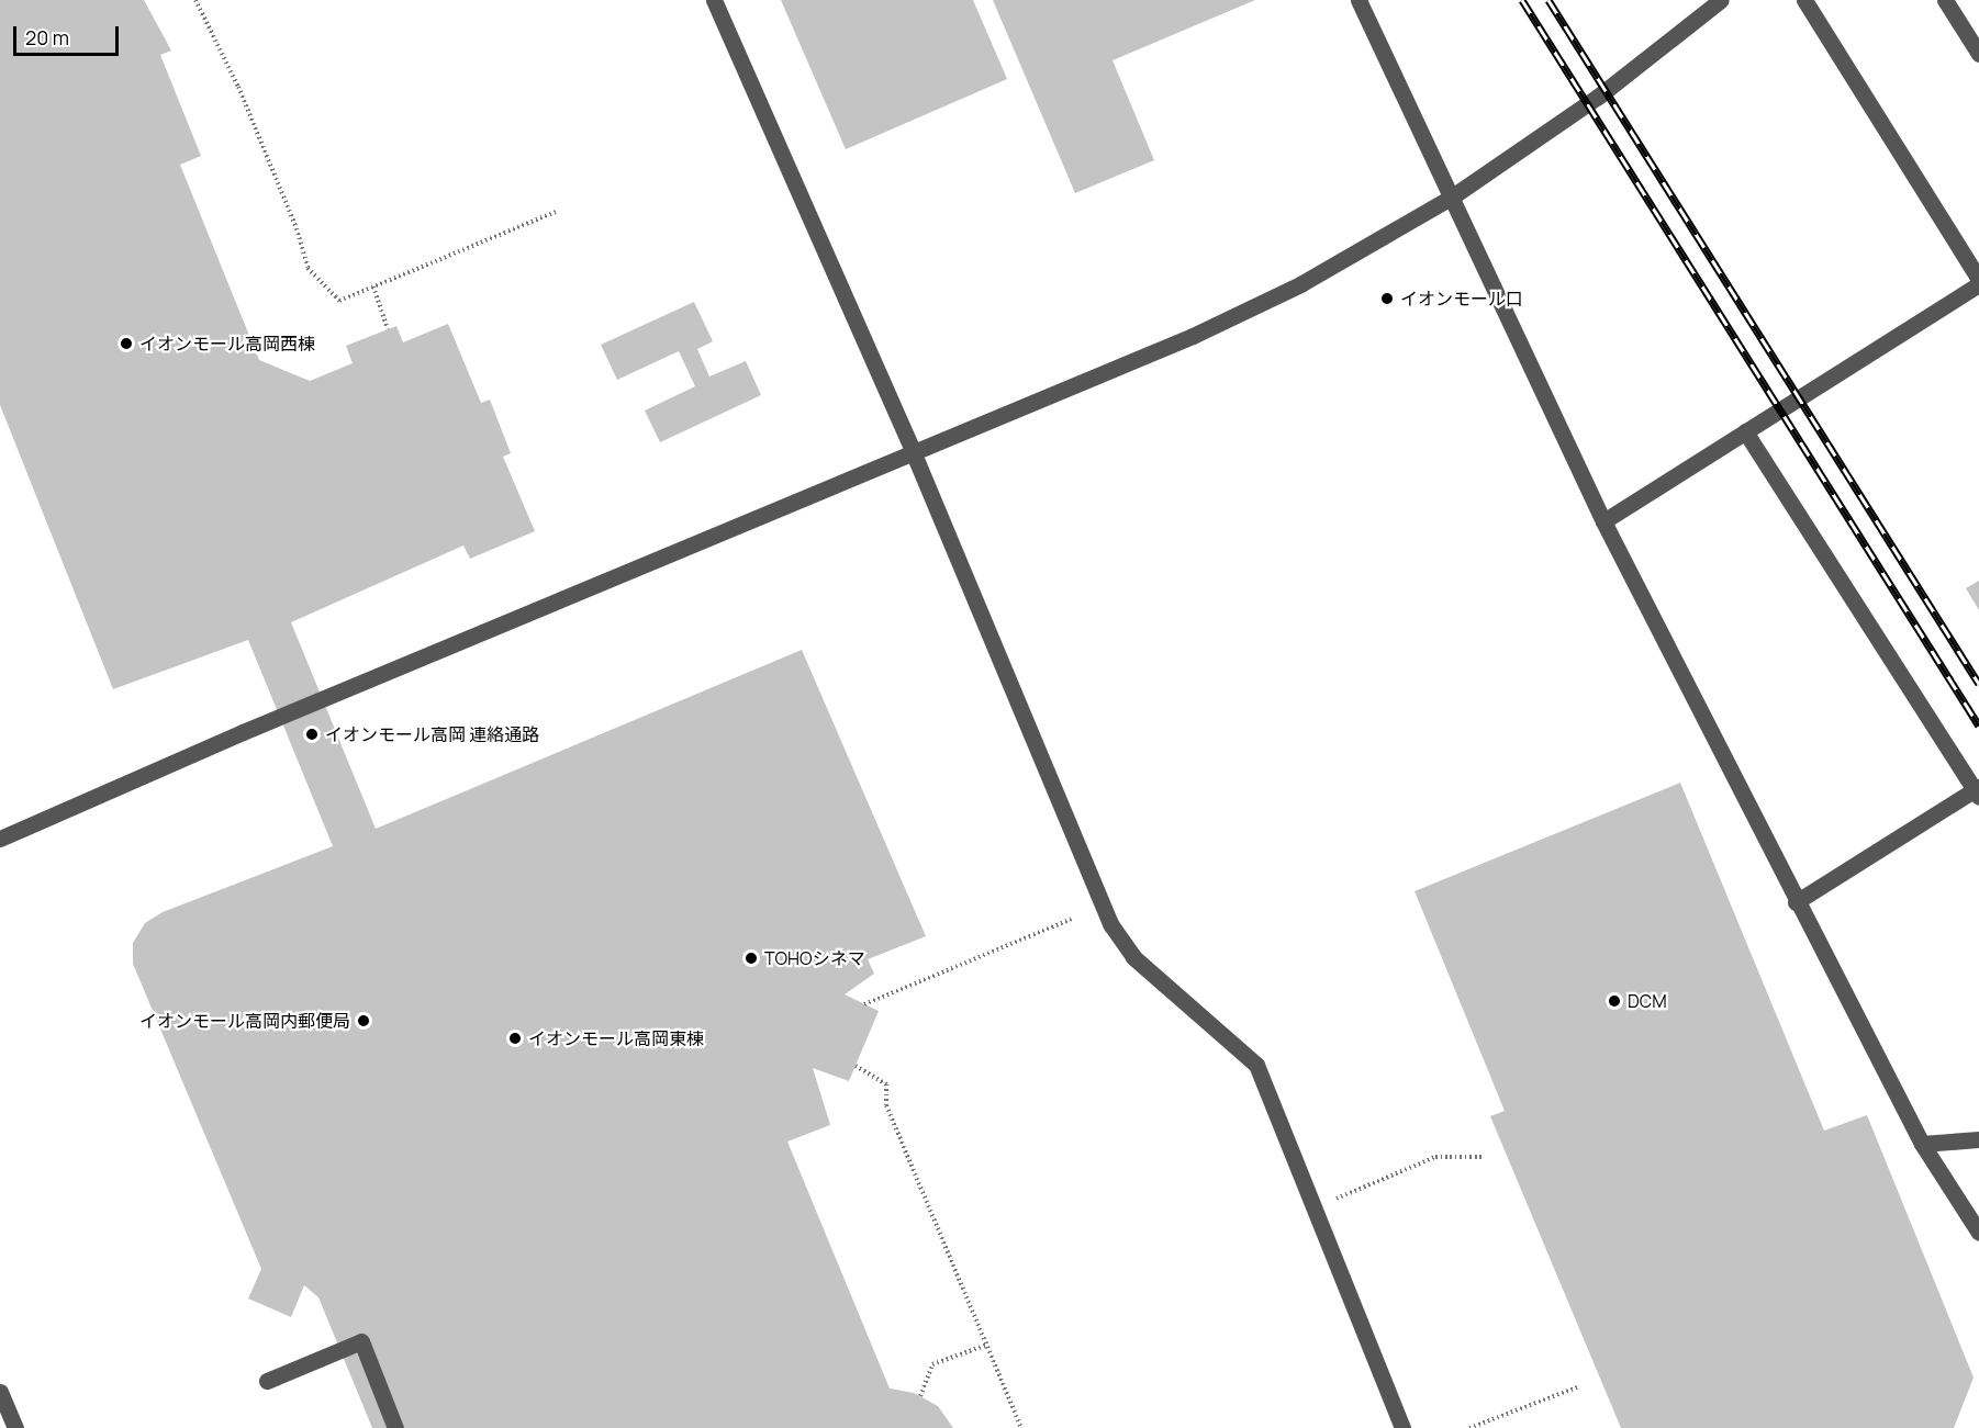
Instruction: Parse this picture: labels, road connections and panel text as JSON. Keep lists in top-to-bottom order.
{
  "places": [
    "イオンモール口",
    "イオンモール高岡西棟",
    "イオンモール高岡 連絡通路",
    "TOHOシネマ",
    "DCM",
    "イオンモール高岡内郵便局",
    "イオンモール高岡東棟"
  ],
  "scale_bar": "20 m"
}
